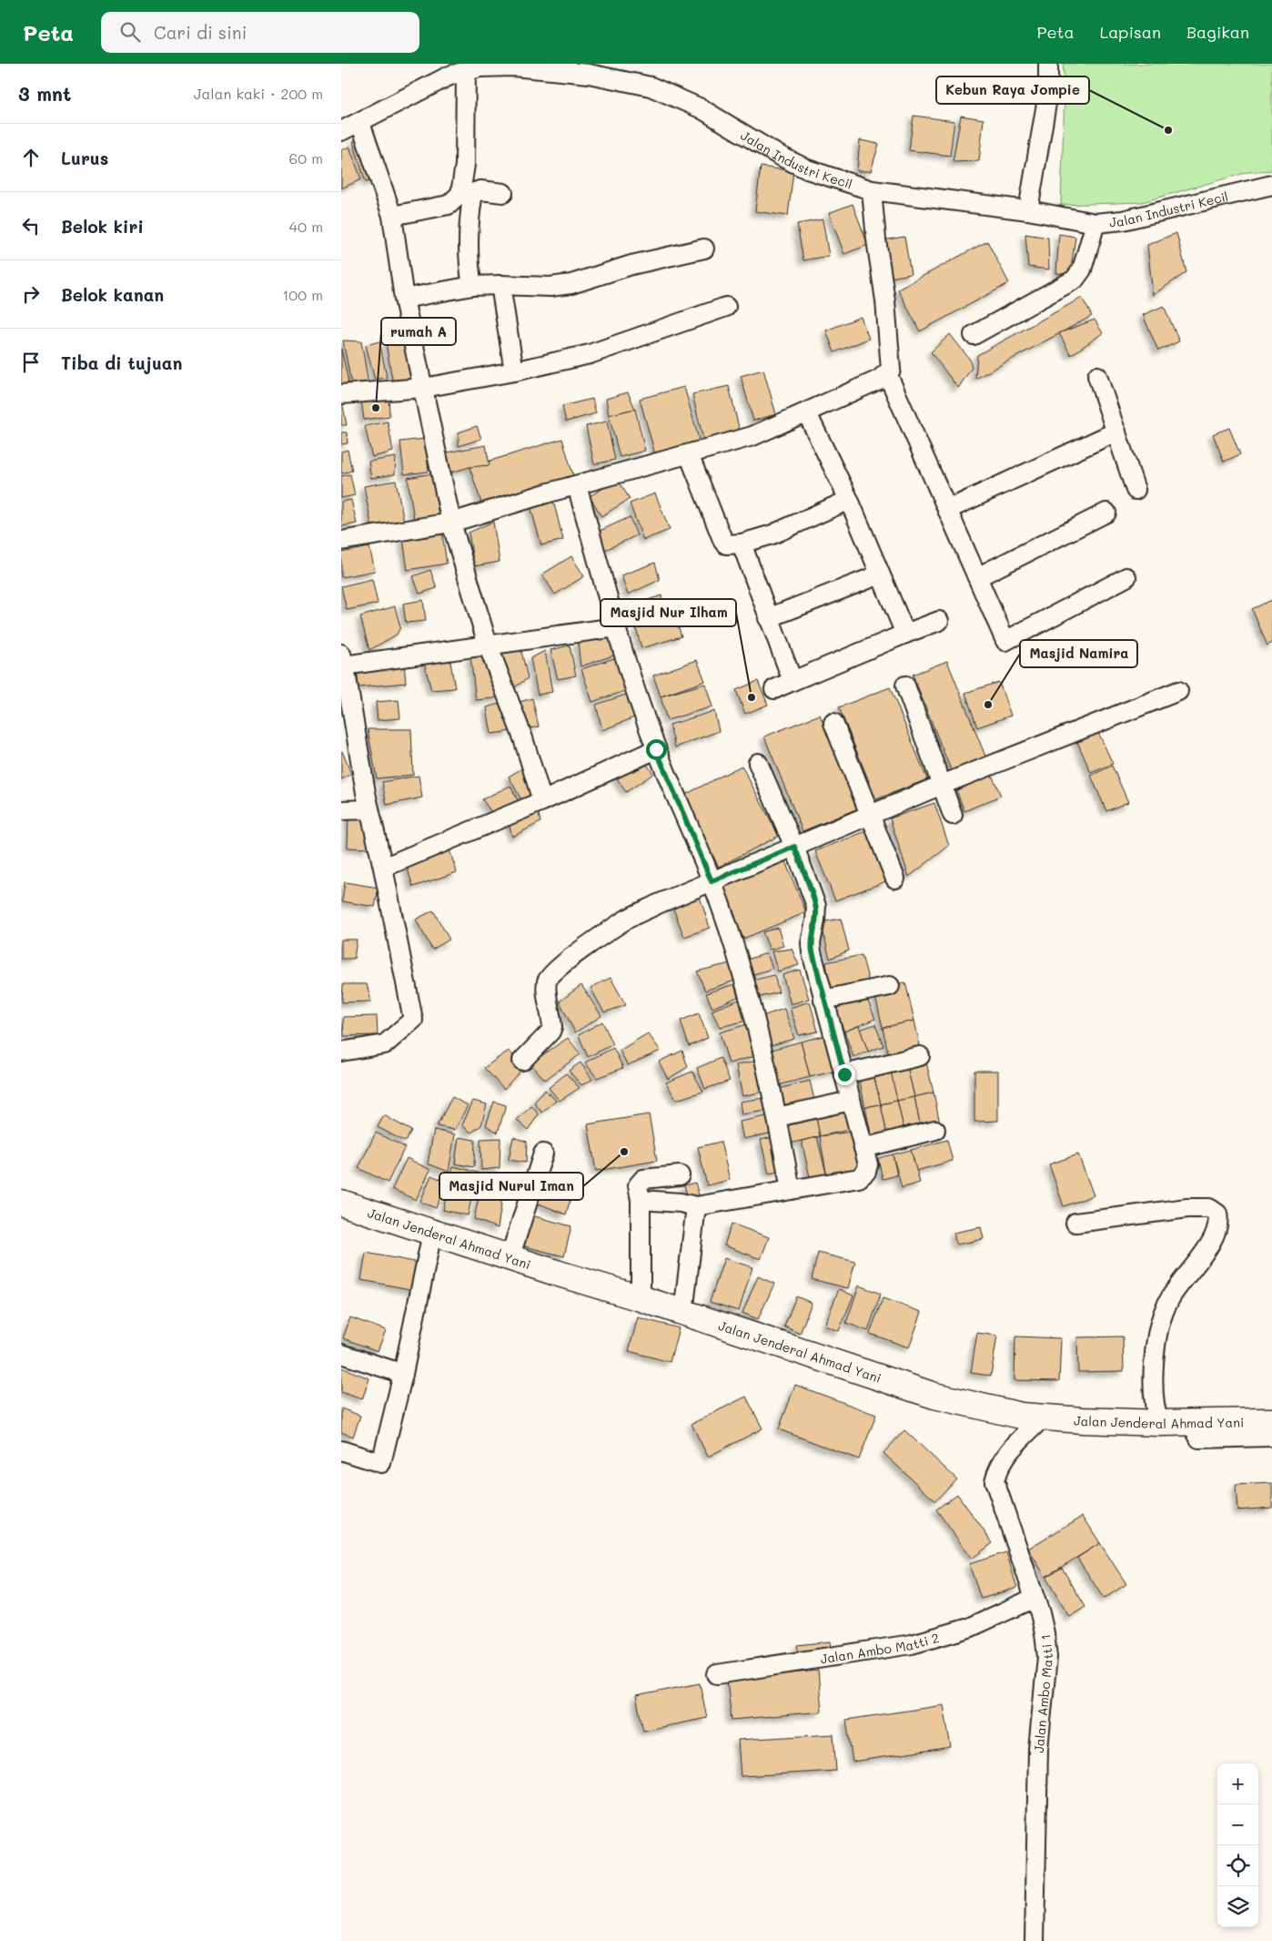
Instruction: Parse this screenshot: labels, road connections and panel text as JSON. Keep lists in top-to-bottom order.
{
  "streets": {
    "highway": ["Jalan Jenderal Ahmad Yani"],
    "street": ["Jalan Industri Kecil", "Jalan Ambo Matti 2", "Jalan Ambo Matti 1"]
  },
  "crossings": [
    ["Jalan Jenderal Ahmad Yani", "Jalan Ambo Matti 1"],
    ["Jalan Ambo Matti 2", "Jalan Ambo Matti 1"]
  ],
  "places": [
    "Kebun Raya Jompie",
    "rumah A",
    "Masjid Nur Ilham",
    "Masjid Namira",
    "Masjid Nurul Iman"
  ],
  "page": {
    "header": "Peta",
    "search": "Cari di sini",
    "nav": ["Peta", "Lapisan", "Bagikan"],
    "heading": ["3 mnt", "Jalan kaki · 200 m"],
    "list": [
      ["Lurus", "60 m"],
      ["Belok kiri", "40 m"],
      ["Belok kanan", "100 m"],
      "Tiba di tujuan"
    ],
    "map_buttons": ["+", "−"]
  }
}
